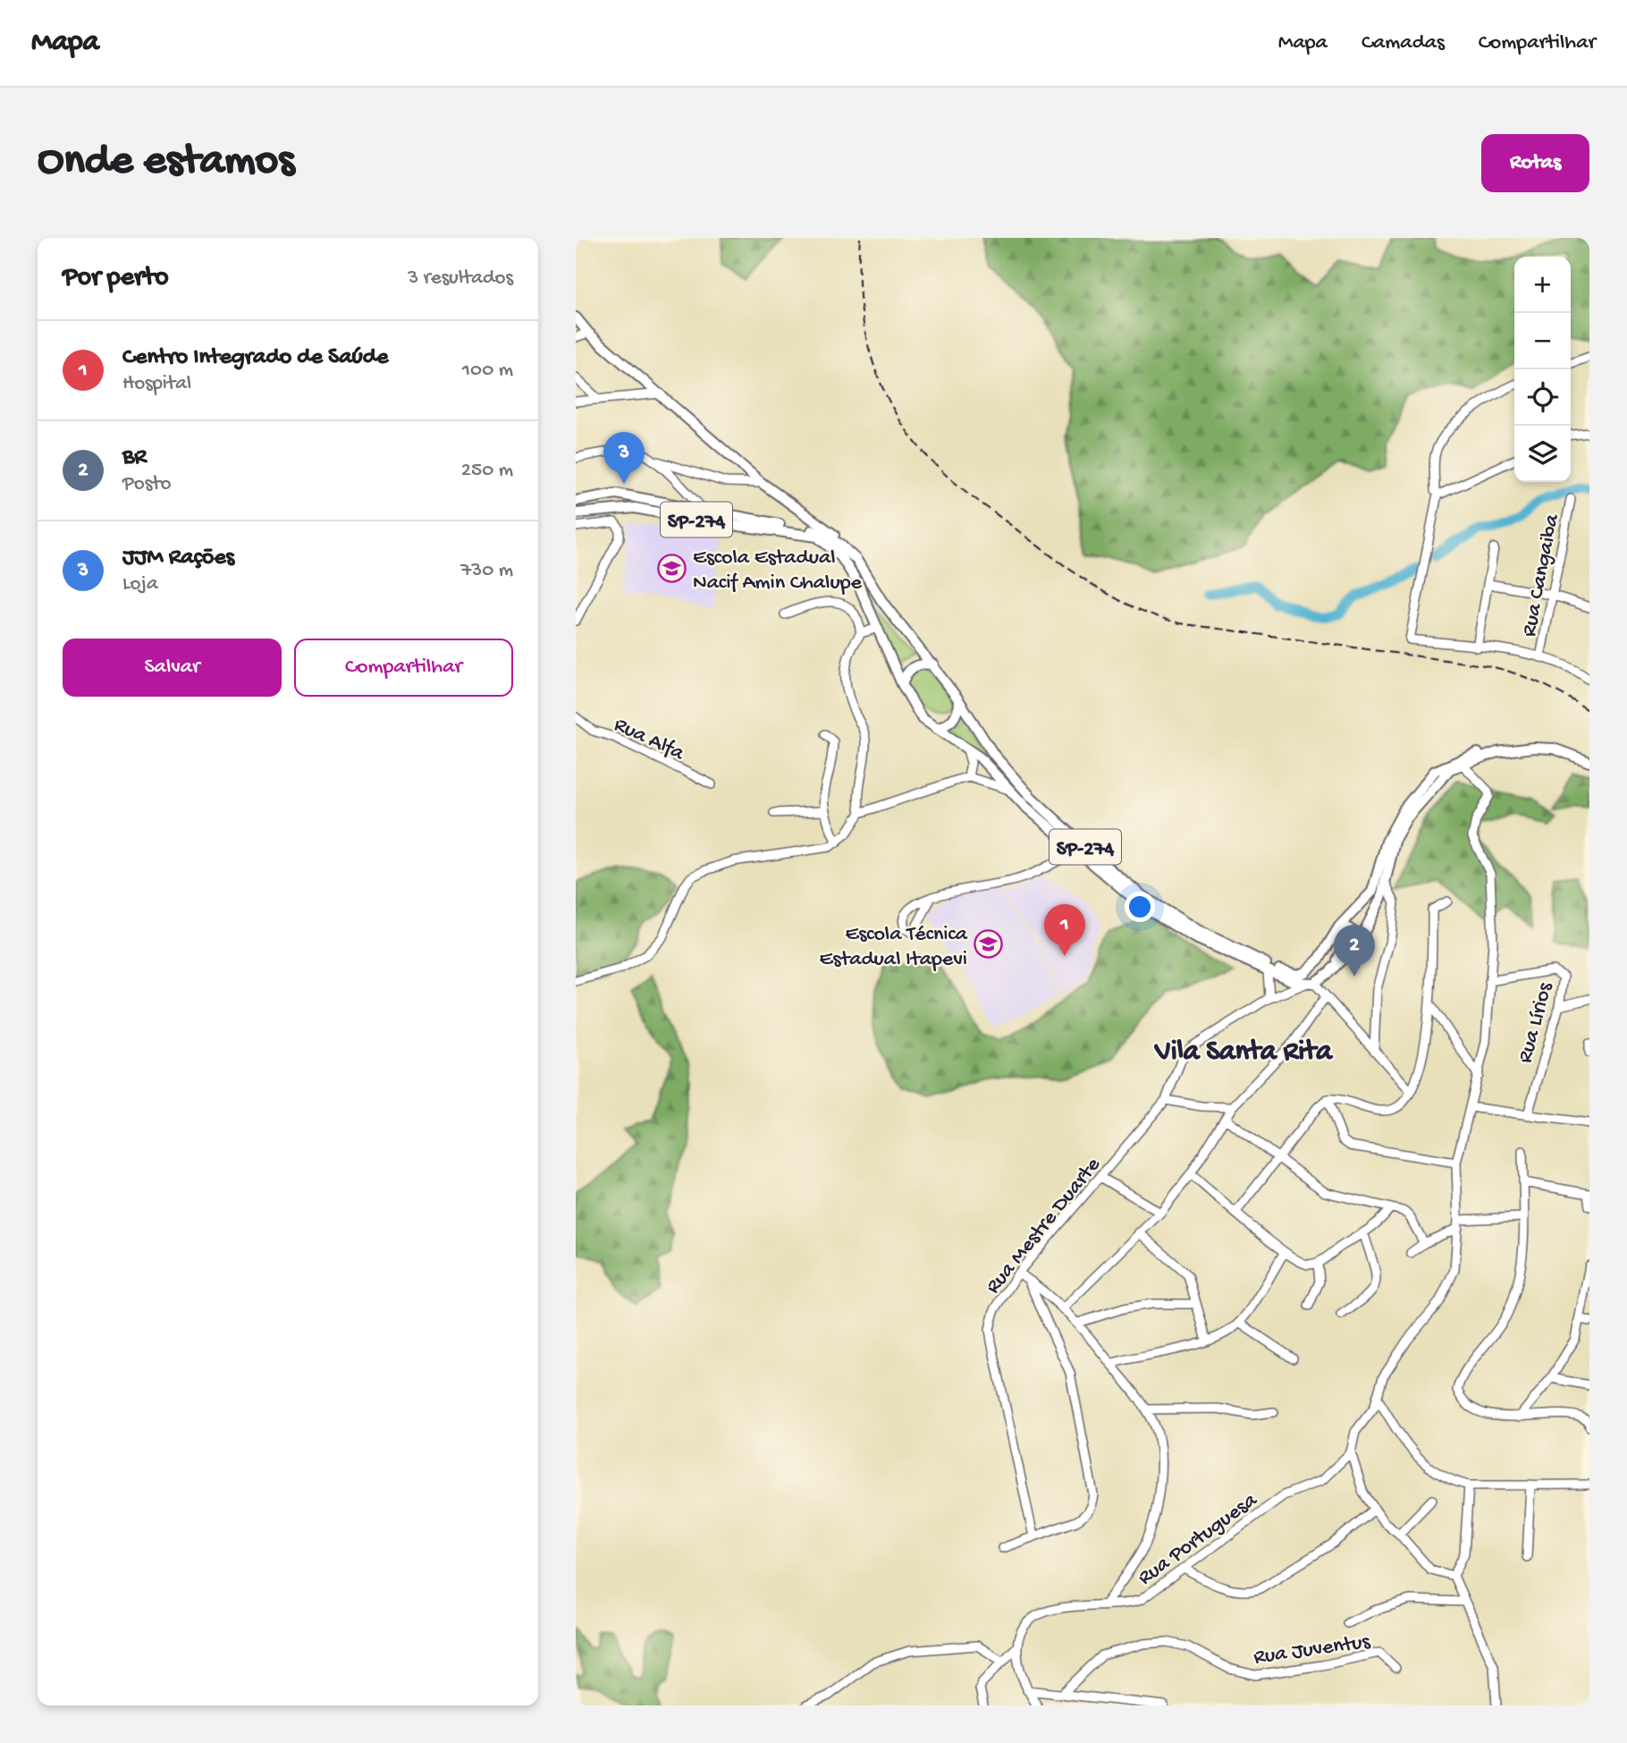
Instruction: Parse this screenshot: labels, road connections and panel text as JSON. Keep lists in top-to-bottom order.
{
  "streets": {
    "main road": ["SP-274"],
    "street": [
      "Rua Cangaiba",
      "Rua Alfa",
      "Rua Lírios",
      "Rua Mestre Duarte",
      "Rua Portuguesa",
      "Rua Juventus"
    ]
  },
  "crossings": [
    ["SP-274", "Rua Mestre Duarte"]
  ],
  "districts": ["Vila Santa Rita"],
  "places": {
    "school or university": ["Escola Estadual Nacif Amin Chalupe", "Escola Técnica Estadual Itapevi"]
  },
  "page": {
    "header": "Mapa",
    "nav": ["Mapa", "Camadas", "Compartilhar"],
    "buttons": [
      "Rotas",
      ["Salvar", "Compartilhar"]
    ],
    "title": "Onde estamos",
    "heading": ["Por perto", "3 resultados"],
    "map_buttons": ["+", "−"],
    "list": [
      {
        "mark": "1",
        "name": "Centro Integrado de Saúde",
        "note": "Hospital",
        "value": "100 m"
      },
      {
        "mark": "2",
        "name": "BR",
        "note": "Posto",
        "value": "250 m"
      },
      {
        "mark": "3",
        "name": "JJM Rações",
        "note": "Loja",
        "value": "730 m"
      }
    ],
    "pins": ["3", "1", "2"]
  }
}
